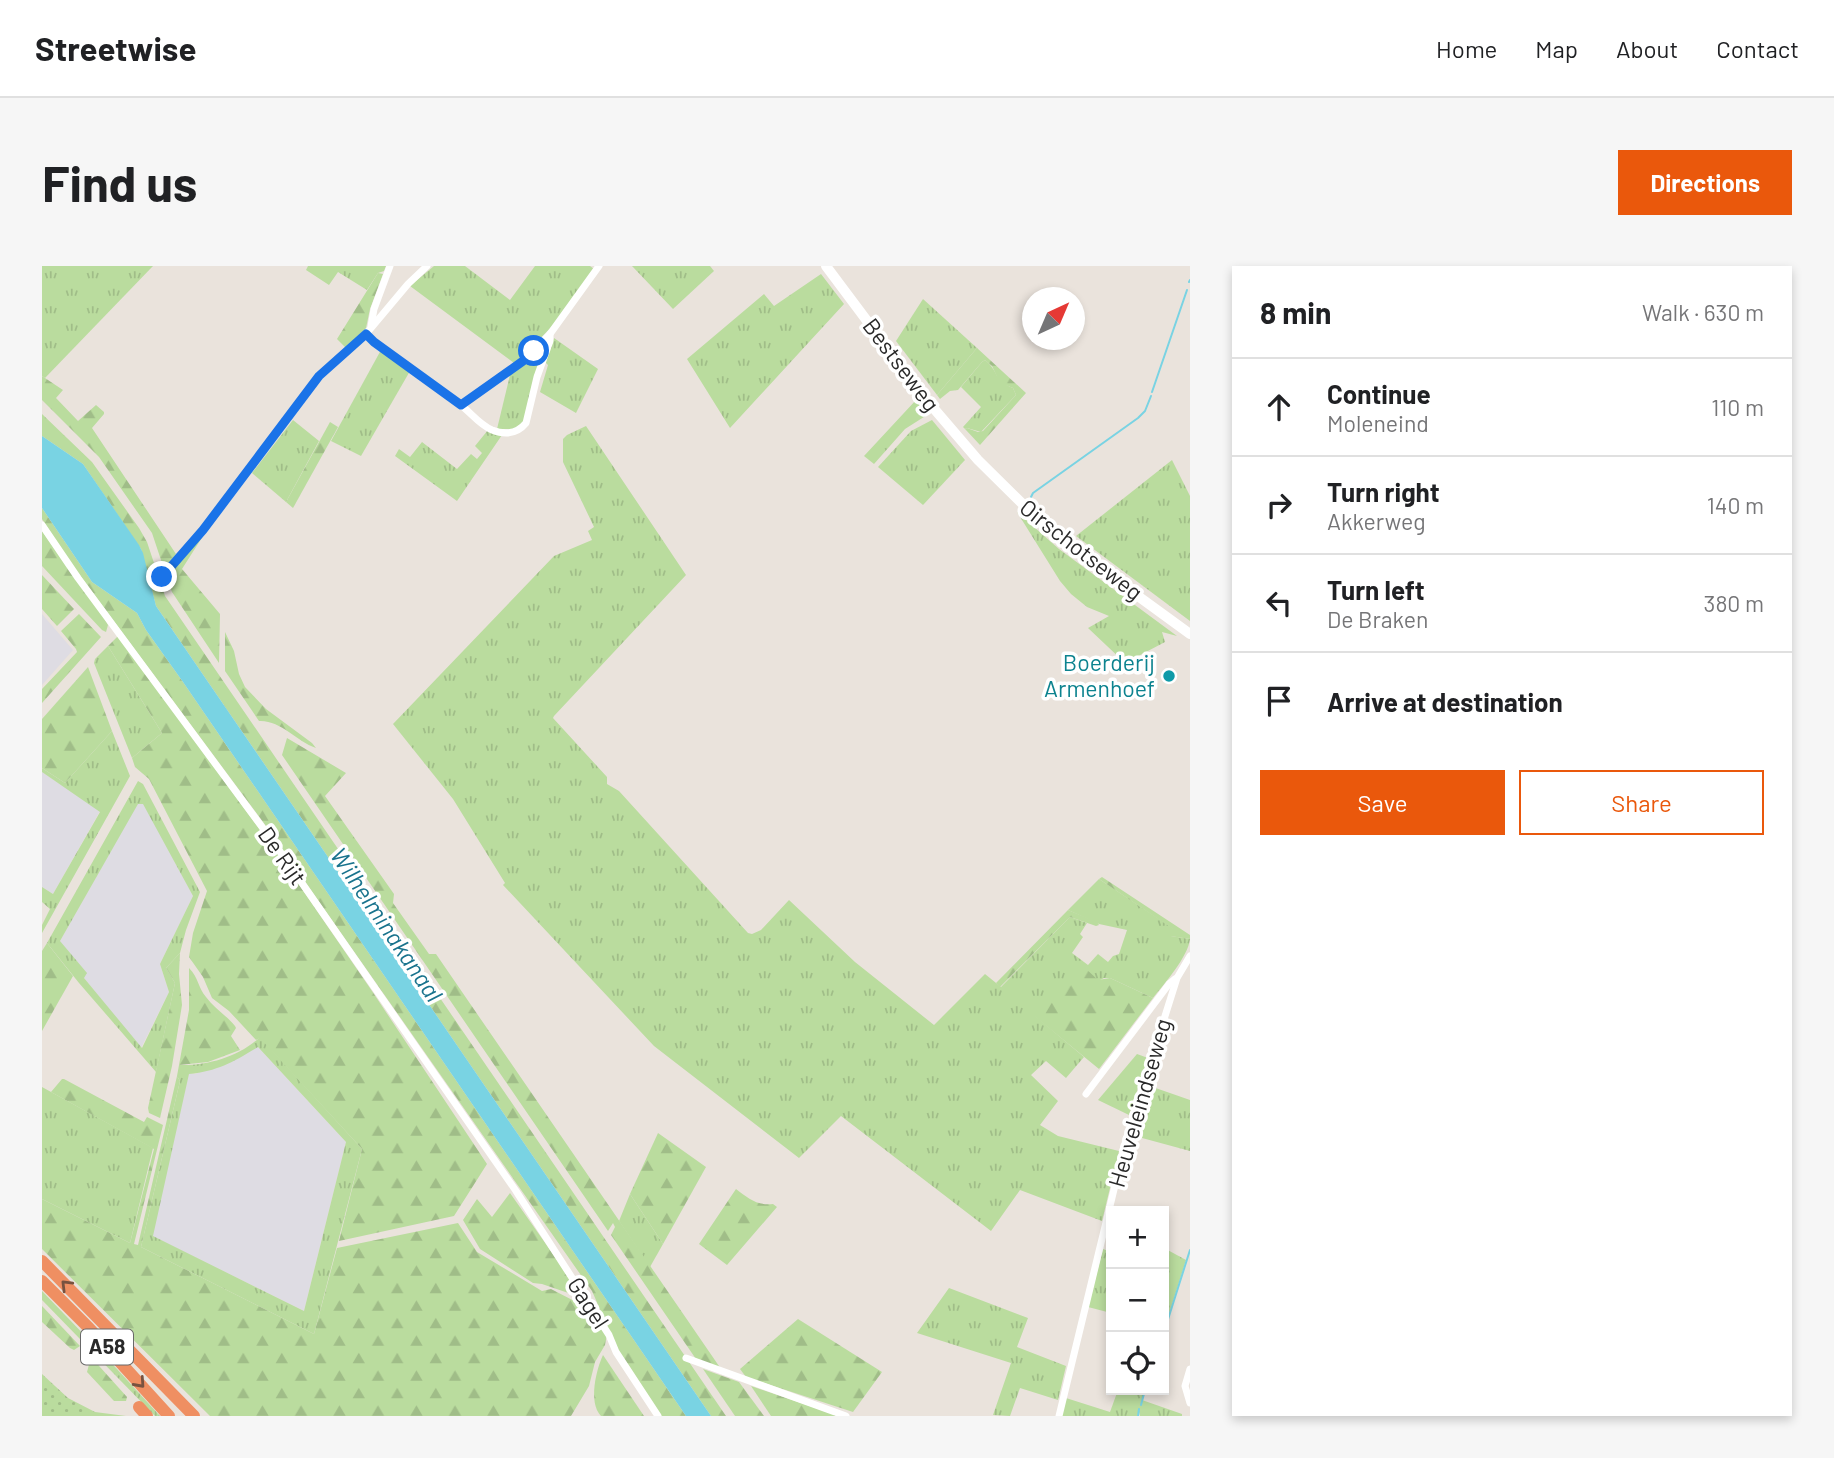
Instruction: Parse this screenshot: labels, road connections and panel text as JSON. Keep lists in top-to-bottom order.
{
  "streets": {
    "highway": ["A58"],
    "main road": ["Bestseweg", "Oirschotseweg"],
    "street": ["De Rijt", "Heuveleindseweg", "Gagel"]
  },
  "crossings": [
    ["Bestseweg", "Oirschotseweg"],
    ["De Rijt", "Gagel"]
  ],
  "water": ["Wilhelminakanaal"],
  "places": ["Boerderij Armenhoef"],
  "north": "top right",
  "page": {
    "header": "Streetwise",
    "nav": [
      "Home",
      "Map",
      "About",
      "Contact"
    ],
    "buttons": [
      "Directions",
      ["Save", "Share"]
    ],
    "title": "Find us",
    "heading": ["8 min", "Walk · 630 m"],
    "list": [
      ["Continue", "Moleneind", "110 m"],
      ["Turn right", "Akkerweg", "140 m"],
      ["Turn left", "De Braken", "380 m"],
      "Arrive at destination"
    ],
    "map_buttons": ["+", "−"]
  }
}
